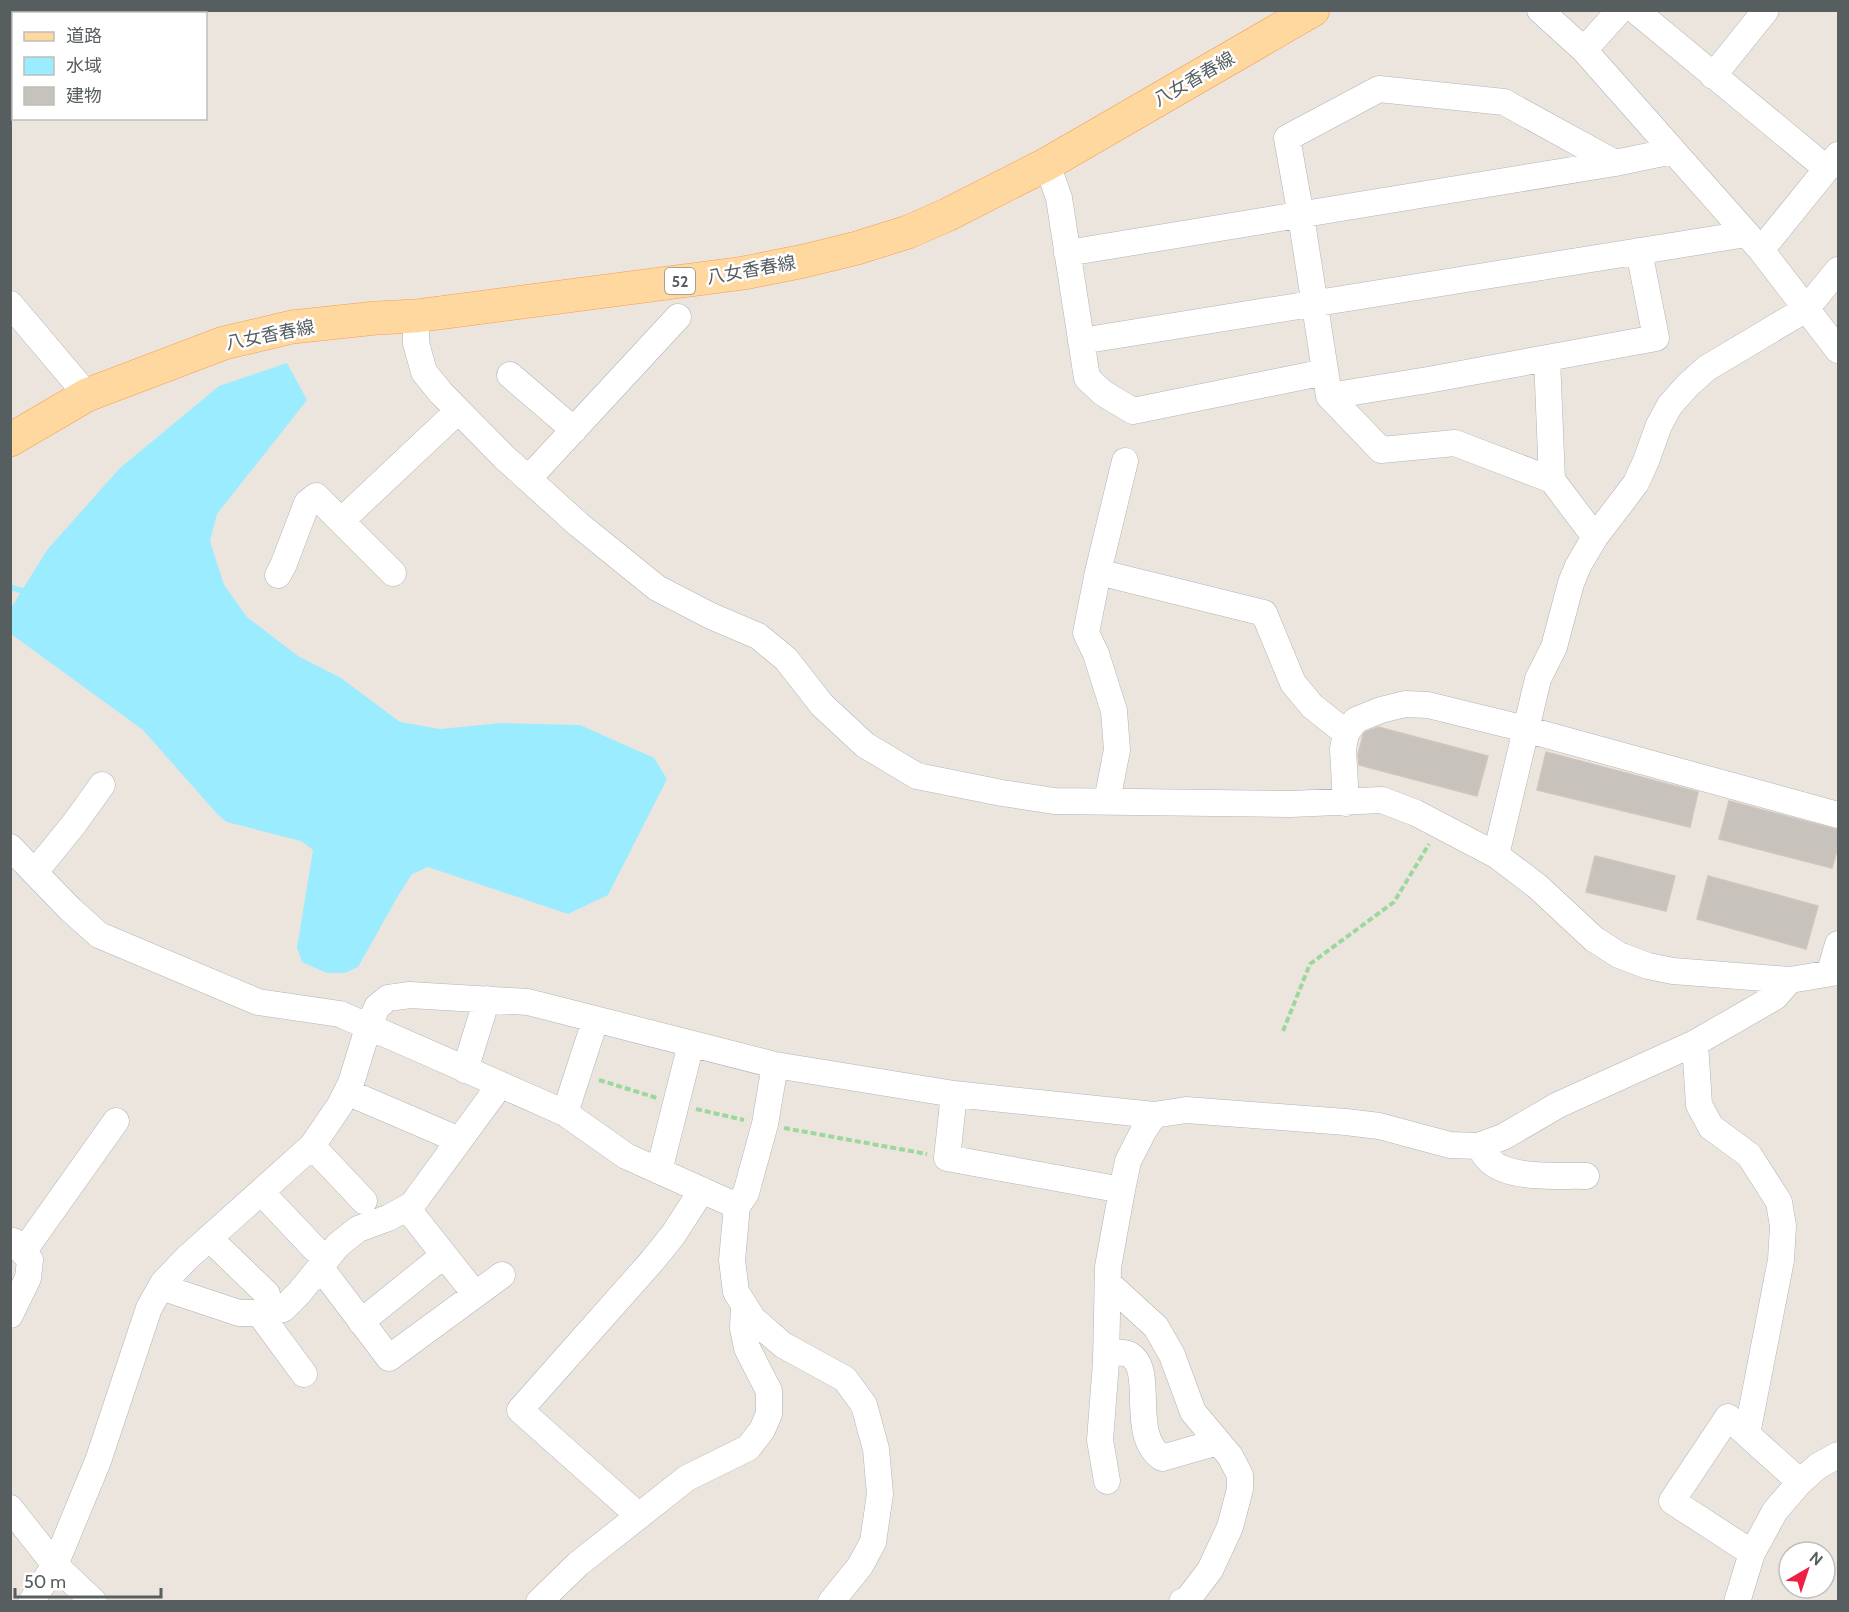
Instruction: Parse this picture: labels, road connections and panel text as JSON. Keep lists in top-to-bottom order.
{
  "streets": {
    "main road": ["八女香春線", "52"]
  },
  "legend": ["道路", "水域", "建物"],
  "scale_bar": "50 m",
  "north": "top right"
}
